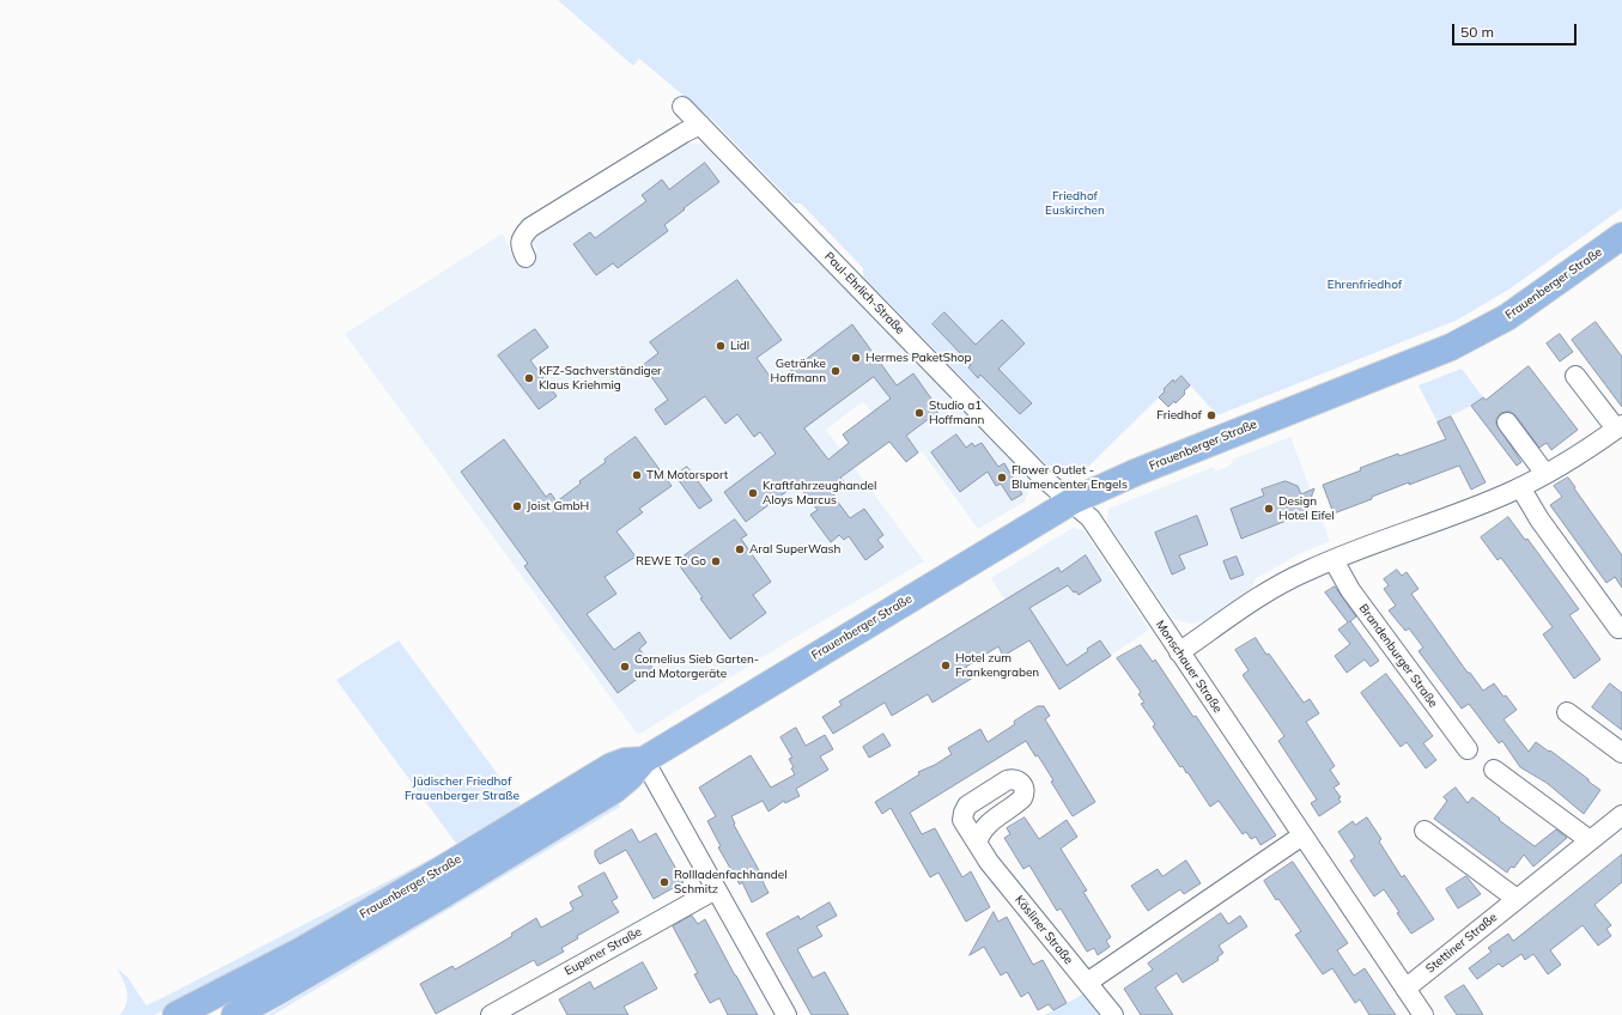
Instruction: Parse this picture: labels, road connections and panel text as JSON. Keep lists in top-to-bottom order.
{
  "streets": {
    "main road": ["Frauenberger Straße"],
    "street": [
      "Paul-Ehrlich-Straße",
      "Brandenburger Straße",
      "Monschauer Straße",
      "Kösliner Straße",
      "Stettiner Straße",
      "Eupener Straße"
    ]
  },
  "crossings": [
    ["Frauenberger Straße", "Paul-Ehrlich-Straße"],
    ["Frauenberger Straße", "Monschauer Straße"],
    ["Paul-Ehrlich-Straße", "Monschauer Straße"],
    ["Monschauer Straße", "Stettiner Straße"]
  ],
  "parks": ["Friedhof Euskirchen", "Ehrenfriedhof", "Jüdischer Friedhof Frauenberger Straße"],
  "places": [
    "Lidl",
    "Hermes PaketShop",
    "Getränke Hoffmann",
    "KFZ-Sachverständiger Klaus Kriehmig",
    "Studio a1 Hoffmann",
    "Friedhof",
    "TM Motorsport",
    "Flower Outlet - Blumencenter Engels",
    "Kraftfahrzeughandel Aloys Marcus",
    "Joist GmbH",
    "Design Hotel Eifel",
    "Aral SuperWash",
    "REWE To Go",
    "Hotel zum Frankengraben",
    "Cornelius Sieb Garten- und Motorgeräte",
    "Rollladenfachhandel Schmitz"
  ],
  "scale_bar": "50 m"
}
